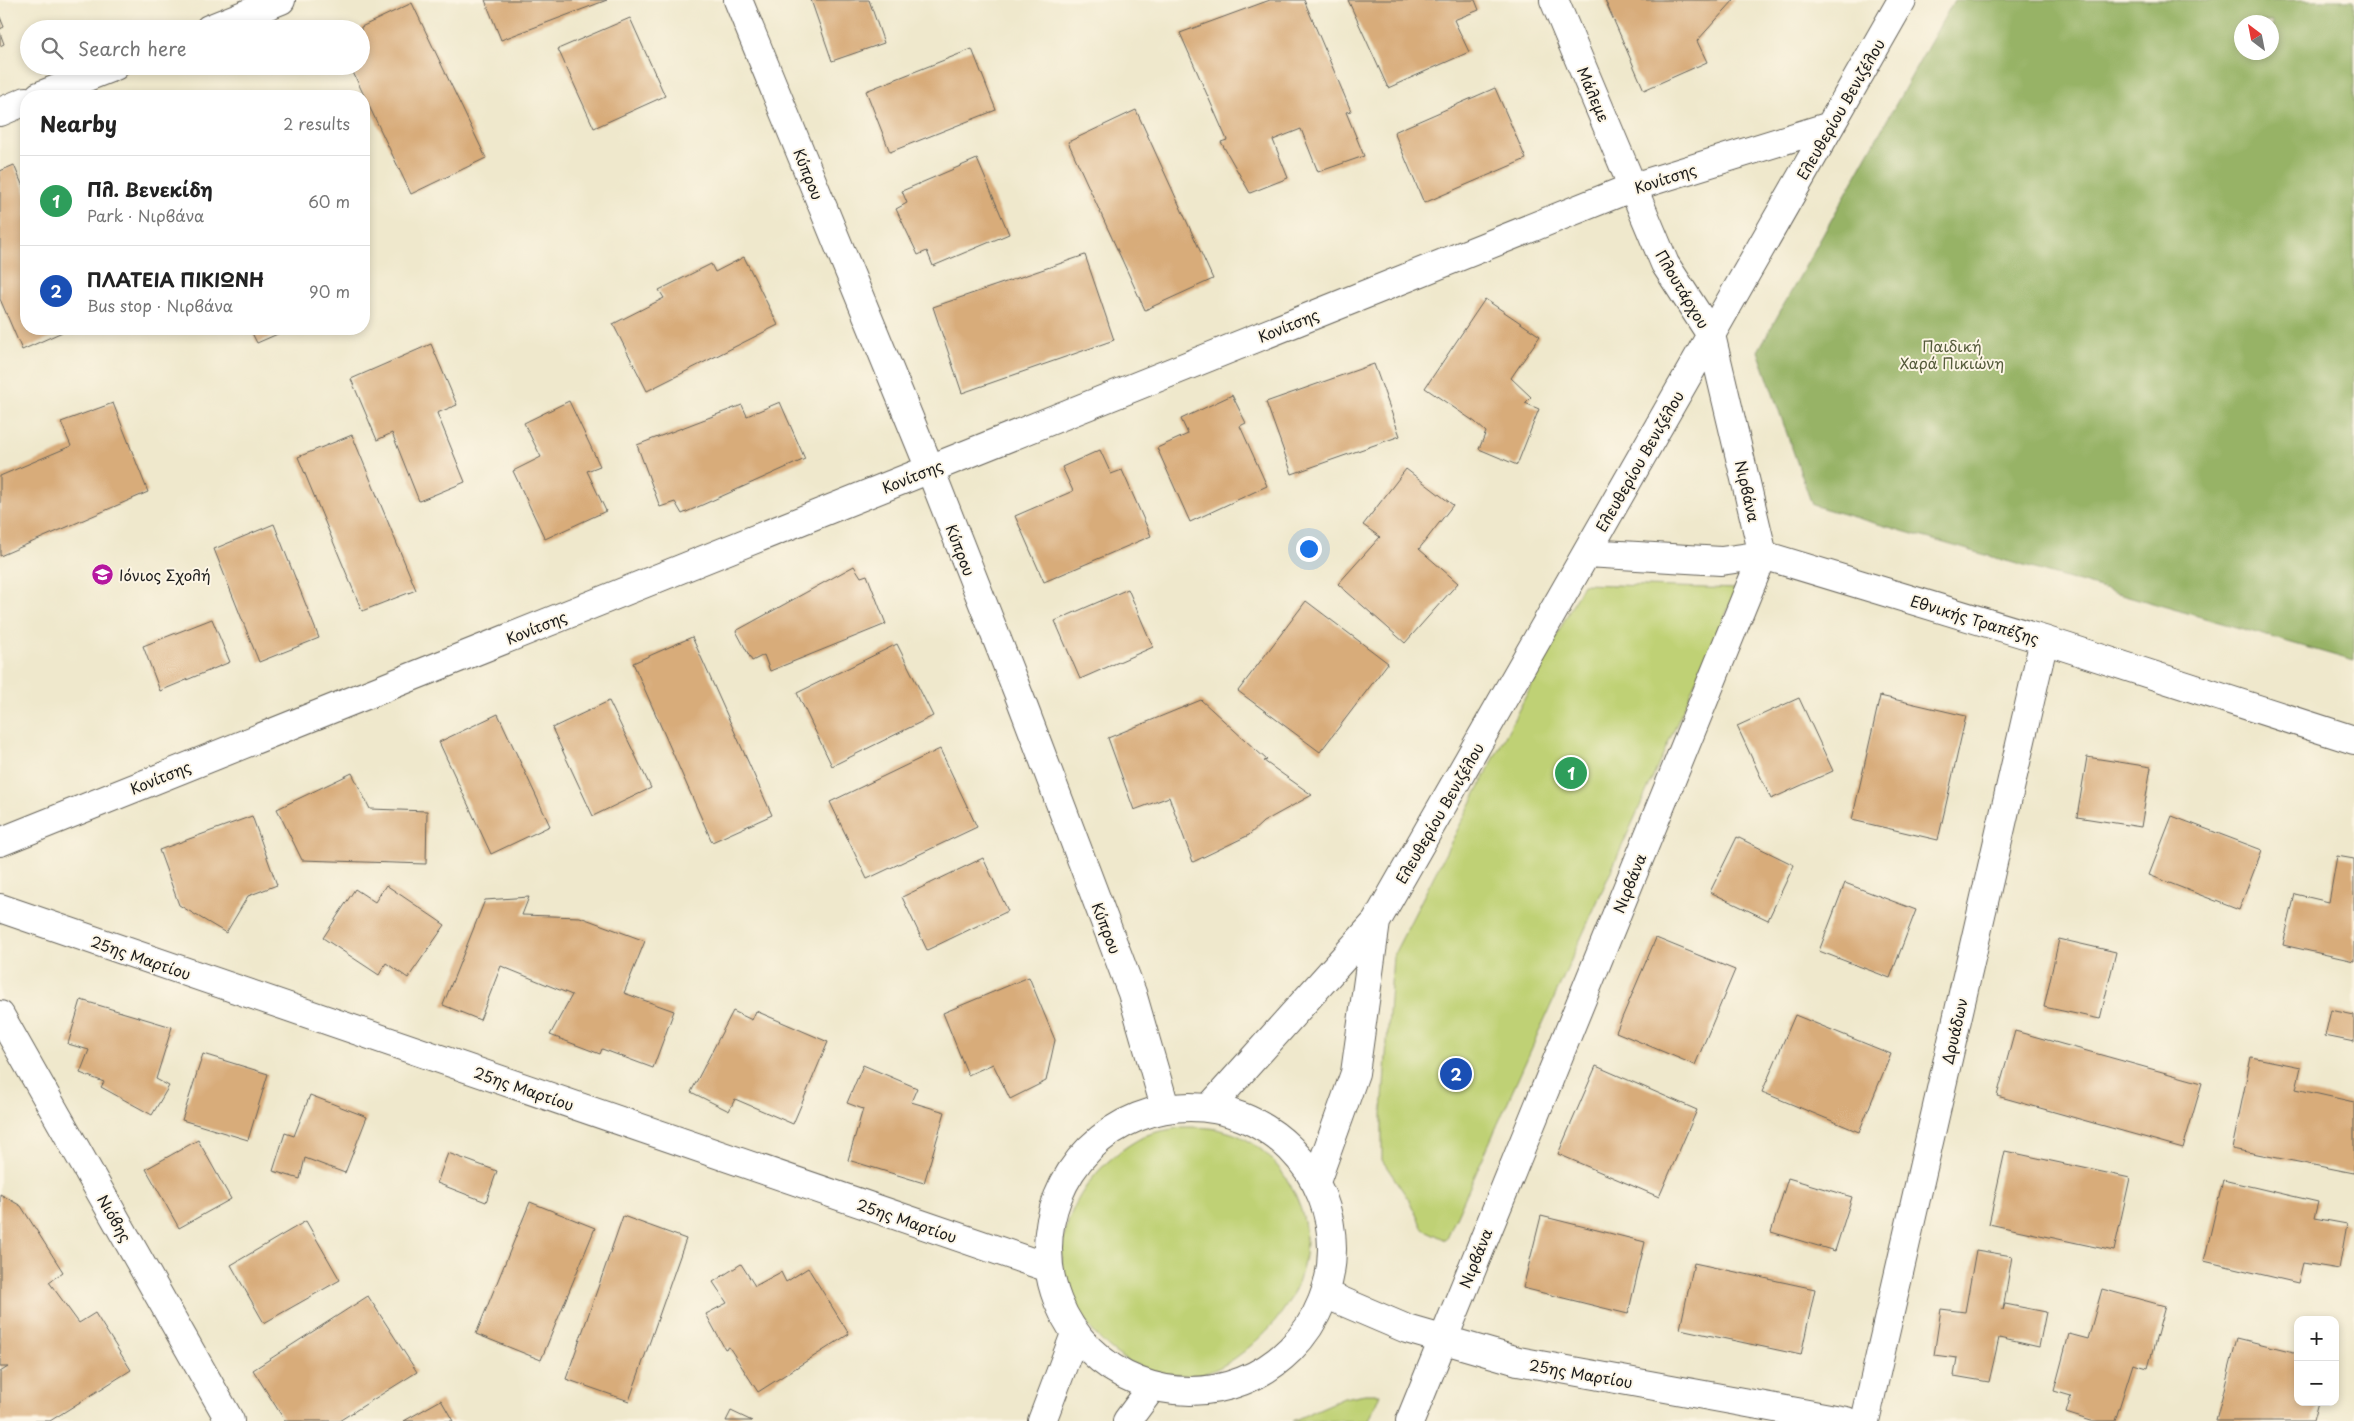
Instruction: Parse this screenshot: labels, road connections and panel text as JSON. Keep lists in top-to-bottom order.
{
  "streets": {
    "street": [
      "Μάλεμε",
      "Ελευθερίου Βενιζέλου",
      "Κύπρου",
      "Κονίτσης",
      "Πλουτάρχου",
      "Νιρβάνα",
      "Εθνικής Τραπέζης",
      "25ης Μαρτίου",
      "Δρυάδων",
      "Νιόβης"
    ]
  },
  "crossings": [
    ["Μάλεμε", "Κονίτσης"],
    ["Μάλεμε", "Πλουτάρχου"],
    ["Ελευθερίου Βενιζέλου", "Κονίτσης"],
    ["Ελευθερίου Βενιζέλου", "Πλουτάρχου"],
    ["Ελευθερίου Βενιζέλου", "Νιρβάνα"],
    ["Ελευθερίου Βενιζέλου", "Εθνικής Τραπέζης"],
    ["Κύπρου", "Κονίτσης"],
    ["Κονίτσης", "Πλουτάρχου"],
    ["Πλουτάρχου", "Νιρβάνα"],
    ["Νιρβάνα", "Εθνικής Τραπέζης"],
    ["Νιρβάνα", "25ης Μαρτίου"],
    ["Εθνικής Τραπέζης", "Δρυάδων"]
  ],
  "parks": ["Παιδική Χαρά Πικιώνη"],
  "places": {
    "school or university": ["Ιόνιος Σχολή"]
  },
  "north": "top left",
  "page": {
    "search": "Search here",
    "heading": ["Nearby", "2 results"],
    "list": [
      {
        "mark": "1",
        "name": "Πλ. Βενεκίδη",
        "note": "Park · Νιρβάνα",
        "value": "60 m"
      },
      {
        "mark": "2",
        "name": "ΠΛΑΤΕΙΑ ΠΙΚΙΩΝΗ",
        "note": "Bus stop · Νιρβάνα",
        "value": "90 m"
      }
    ],
    "pins": ["1", "2"],
    "map_buttons": ["+", "−"]
  }
}
